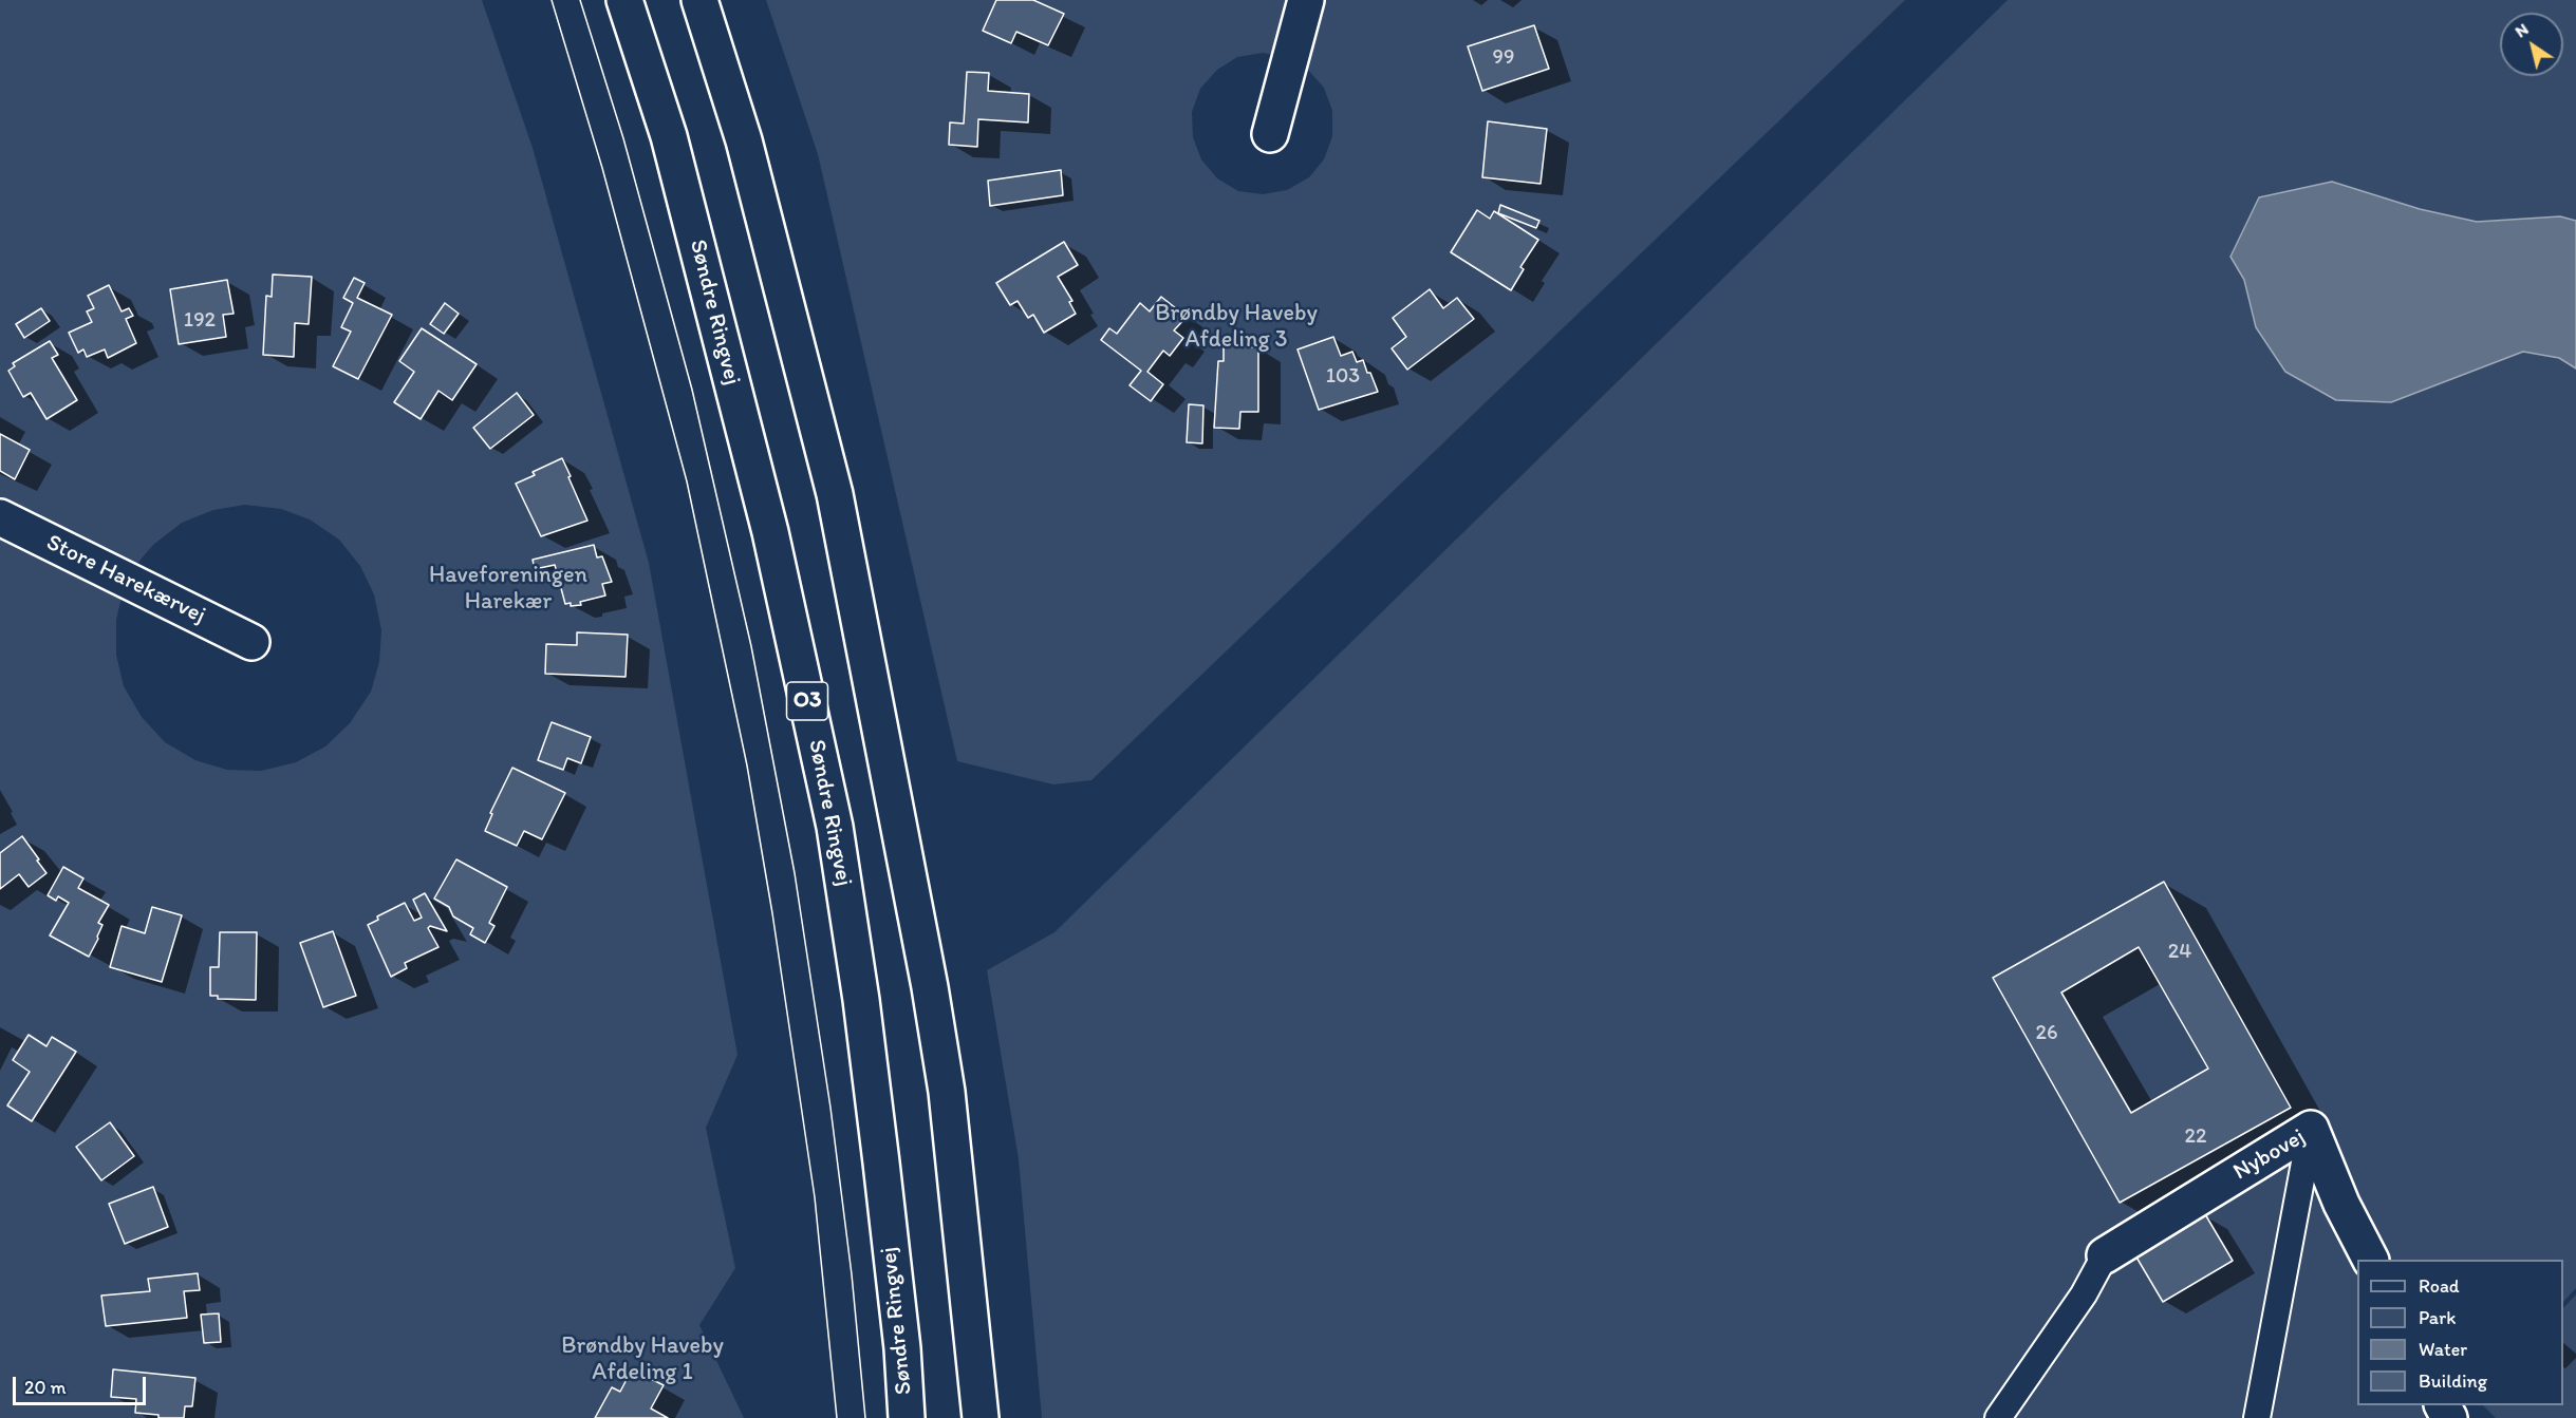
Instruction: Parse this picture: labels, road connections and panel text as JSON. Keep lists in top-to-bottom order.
{
  "streets": {
    "main road": [
      "Søndre Ringvej",
      "Store Harekærvej",
      "O3",
      "Nybovej"
    ]
  },
  "parks": ["Brøndby Haveby Afdeling 3", "Haveforeningen Harekær", "Brøndby Haveby Afdeling 1"],
  "house_numbers": [
    "99",
    "192",
    "103",
    "24",
    "26",
    "22"
  ],
  "legend": [
    "Road",
    "Park",
    "Water",
    "Building"
  ],
  "scale_bar": "20 m",
  "north": "top left"
}
